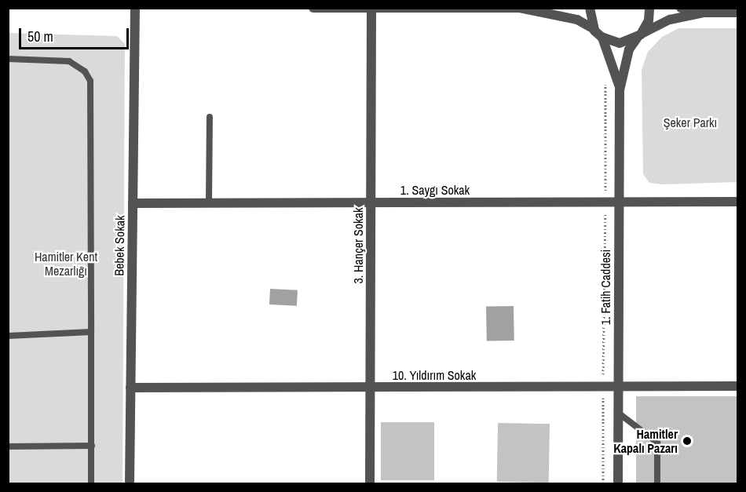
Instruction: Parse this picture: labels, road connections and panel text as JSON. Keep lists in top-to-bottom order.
{
  "streets": {
    "street": [
      "1. Saygı Sokak",
      "Bebek Sokak",
      "3. Hançer Sokak",
      "1. Fatih Caddesi",
      "10. Yıldırım Sokak"
    ]
  },
  "crossings": [
    ["1. Saygı Sokak", "Bebek Sokak"],
    ["1. Saygı Sokak", "3. Hançer Sokak"],
    ["1. Saygı Sokak", "1. Fatih Caddesi"],
    ["Bebek Sokak", "10. Yıldırım Sokak"],
    ["3. Hançer Sokak", "10. Yıldırım Sokak"],
    ["1. Fatih Caddesi", "10. Yıldırım Sokak"]
  ],
  "parks": ["Şeker Parkı", "Hamitler Kent Mezarlığı"],
  "places": ["Hamitler Kapalı Pazarı"],
  "scale_bar": "50 m"
}
